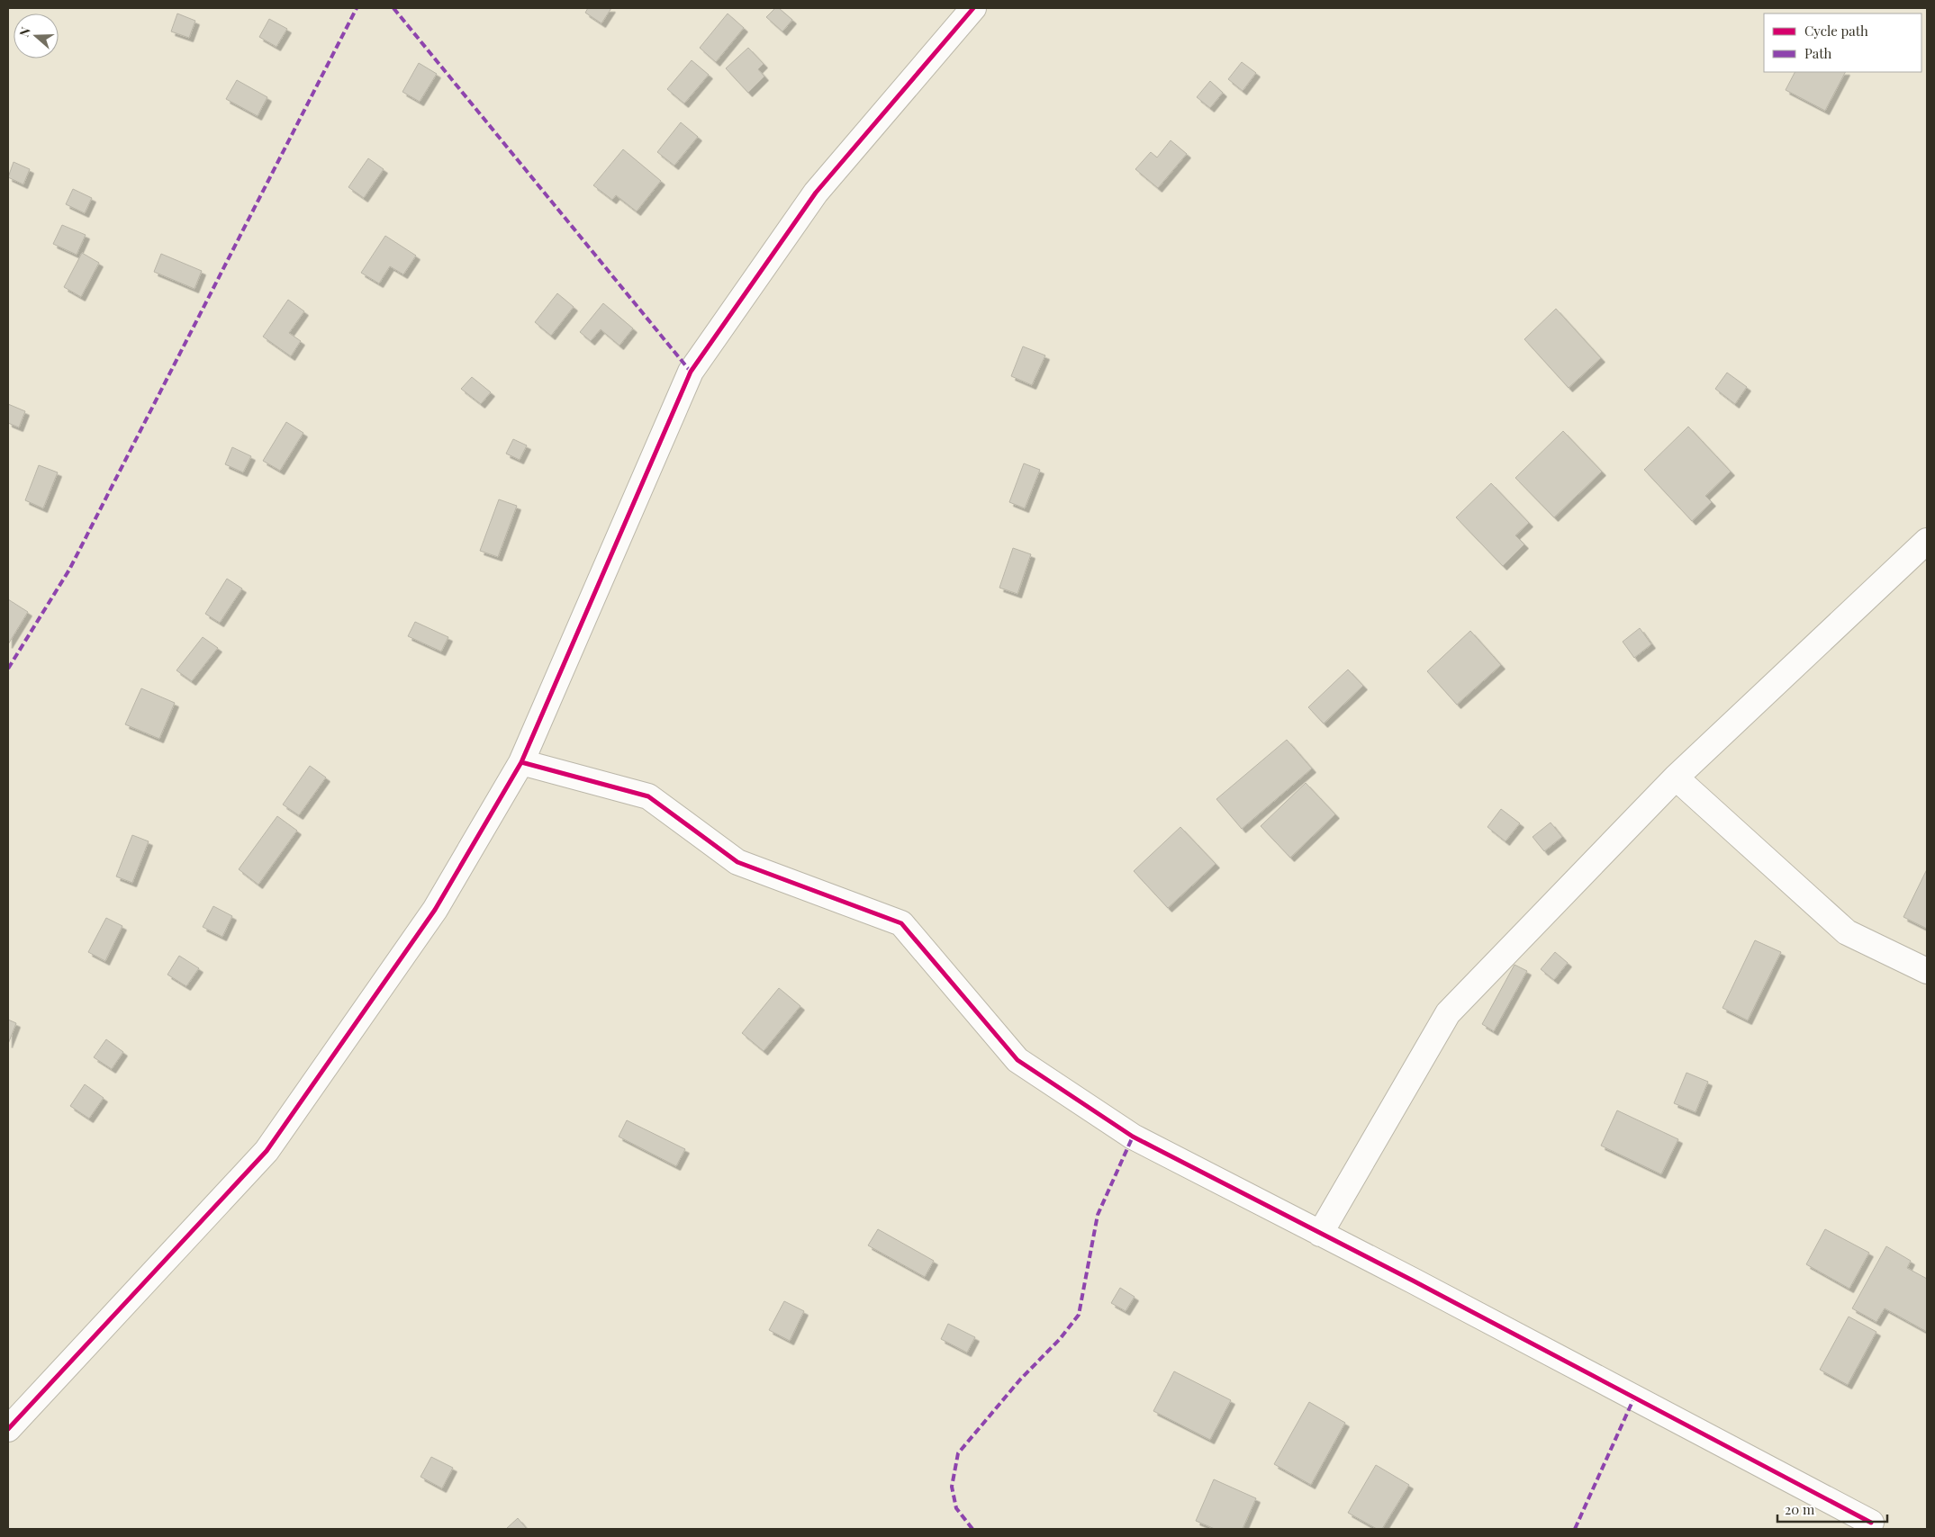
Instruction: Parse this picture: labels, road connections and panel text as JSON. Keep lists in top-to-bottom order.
{
  "legend": ["Cycle path", "Path"],
  "scale_bar": "20 m",
  "north": "left"
}
